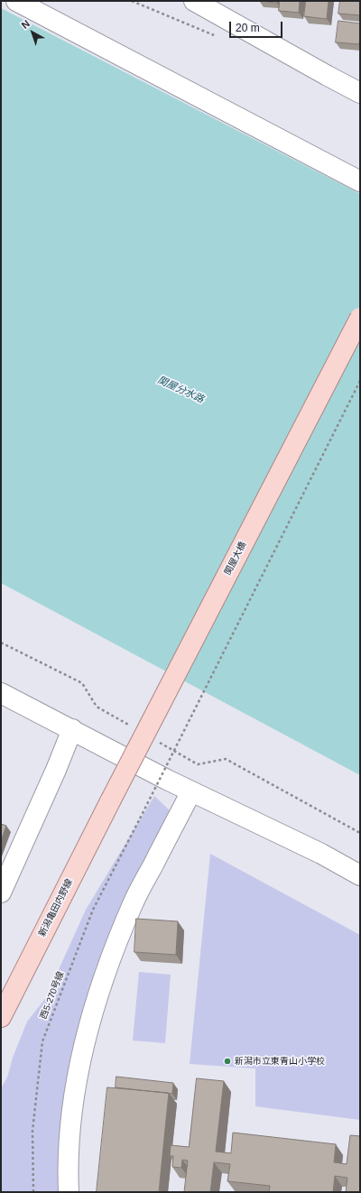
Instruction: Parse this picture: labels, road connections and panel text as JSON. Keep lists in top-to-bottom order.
{
  "streets": {
    "main road": ["関屋大橋", "新潟亀田内野線"],
    "path": ["西5-270号線"]
  },
  "crossings": [
    ["関屋大橋", "新潟亀田内野線"]
  ],
  "water": ["関屋分水路"],
  "places": ["新潟市立東青山小学校"],
  "scale_bar": "20 m",
  "north": "top left"
}
